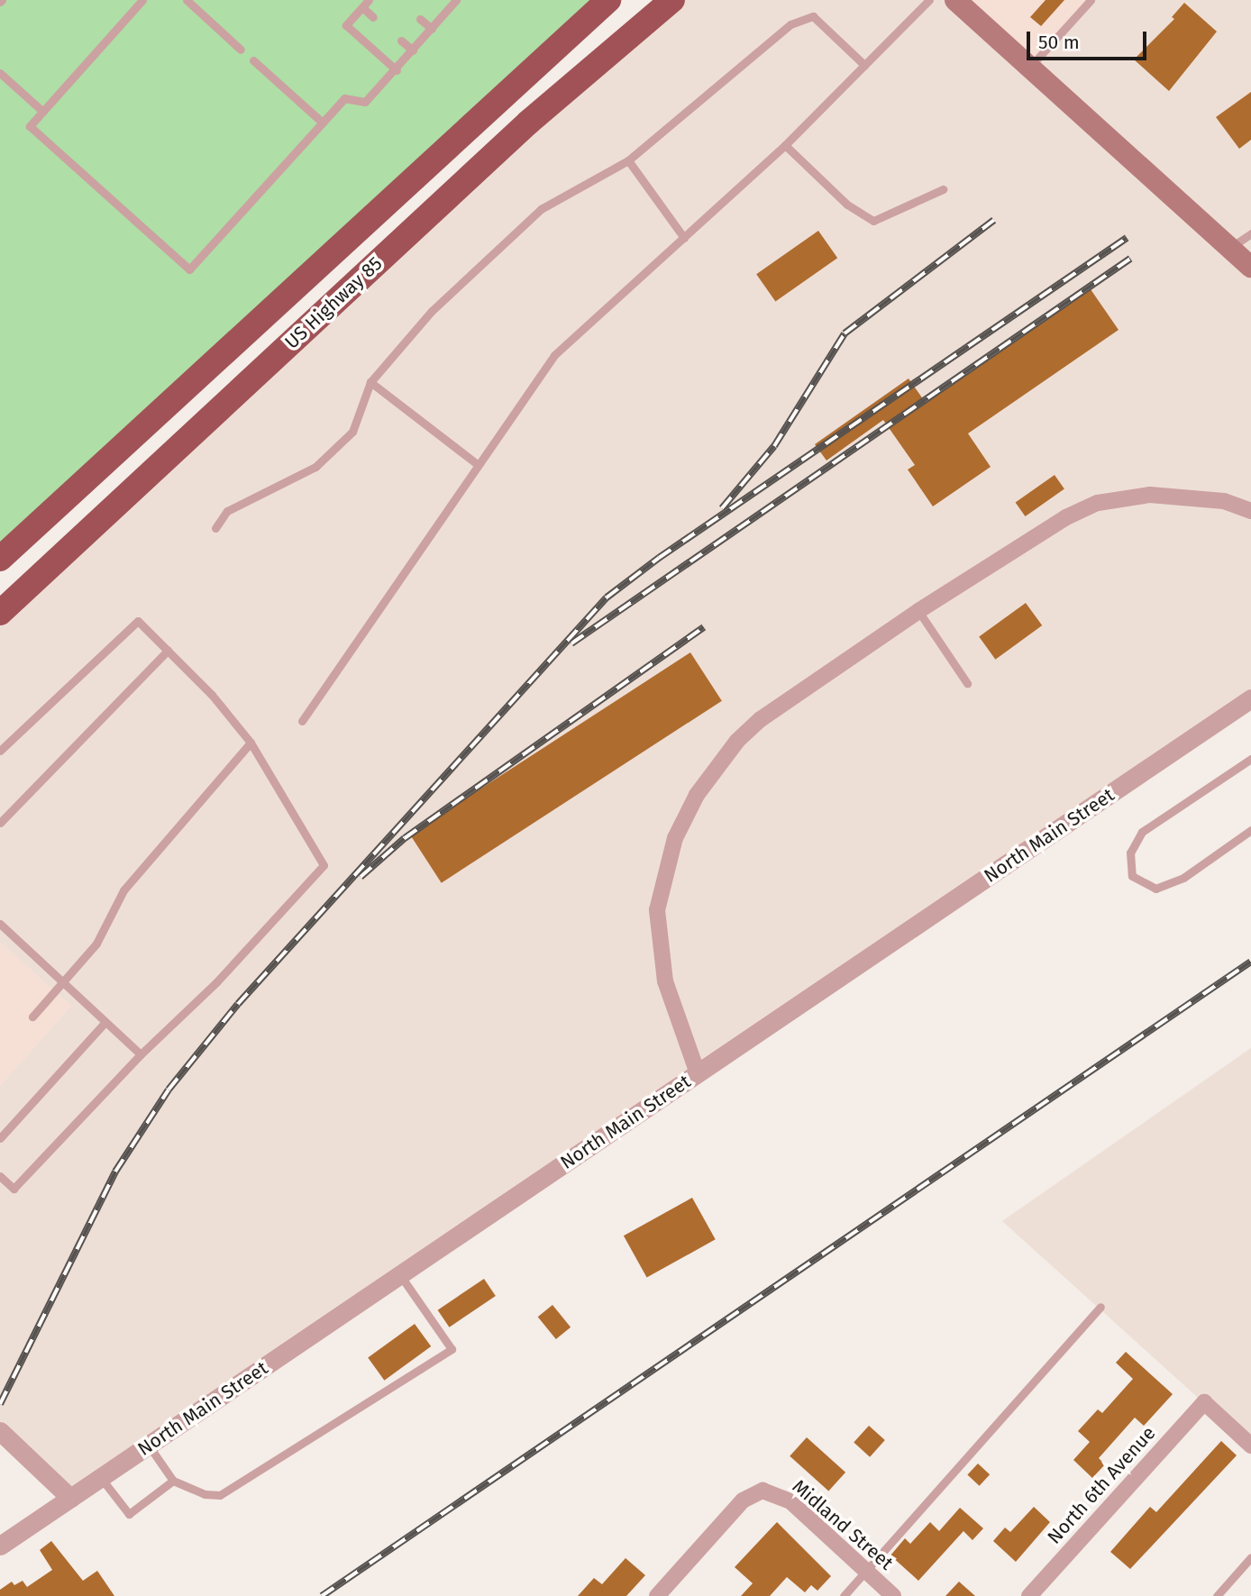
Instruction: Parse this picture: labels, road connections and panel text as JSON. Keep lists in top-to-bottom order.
{
  "streets": {
    "highway": ["US Highway 85"],
    "street": ["North Main Street", "North 6th Avenue", "Midland Street"]
  },
  "scale_bar": "50 m"
}
